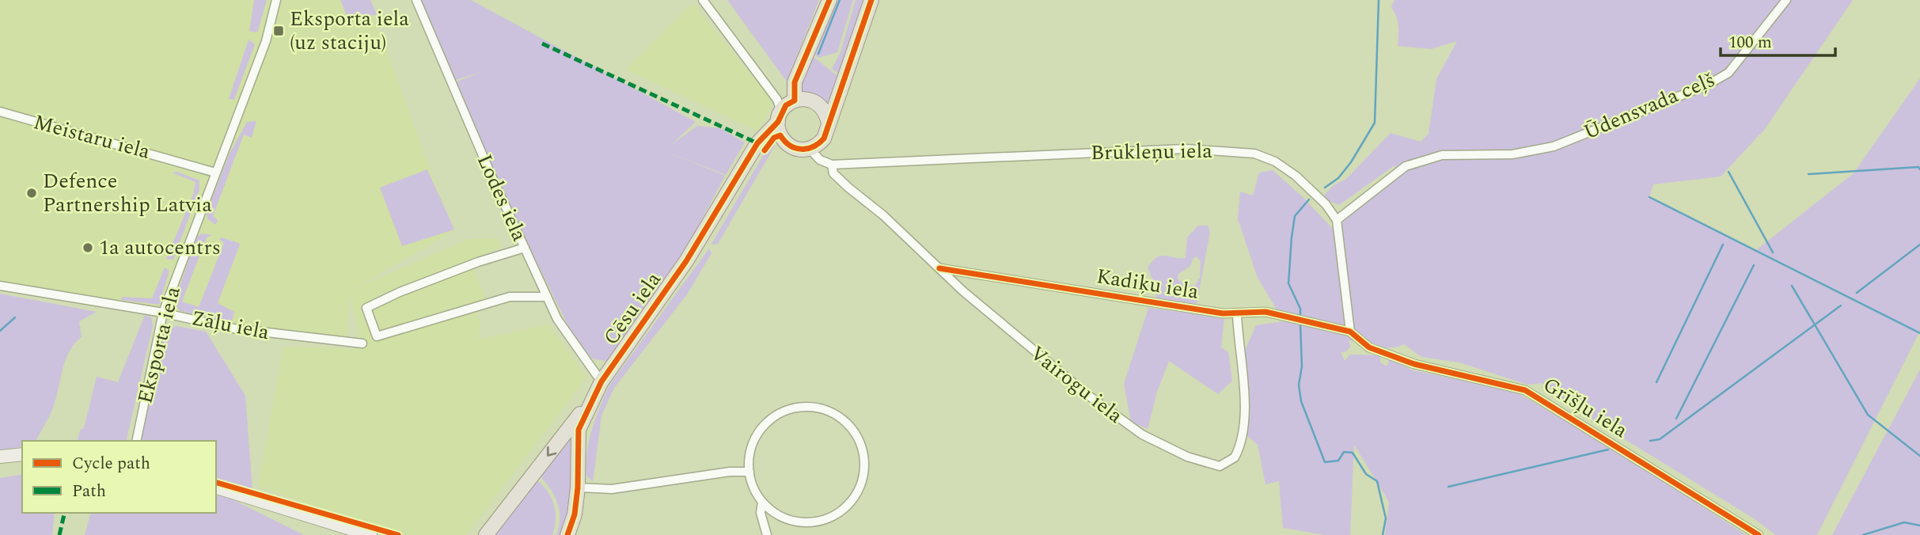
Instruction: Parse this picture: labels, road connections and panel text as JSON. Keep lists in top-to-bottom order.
{
  "streets": {
    "main road": ["Cēsu iela"],
    "street": [
      "Ūdensvada ceļš",
      "Meistaru iela",
      "Brūkleņu iela",
      "Lodes iela",
      "Kadiķu iela",
      "Zāļu iela",
      "Eksporta iela",
      "Vairogu iela",
      "Grīšļu iela"
    ]
  },
  "crossings": [
    ["Ūdensvada ceļš", "Brūkleņu iela"],
    ["Meistaru iela", "Eksporta iela"],
    ["Brūkleņu iela", "Vairogu iela"],
    ["Lodes iela", "Cēsu iela"],
    ["Kadiķu iela", "Vairogu iela"],
    ["Kadiķu iela", "Grīšļu iela"],
    ["Zāļu iela", "Eksporta iela"]
  ],
  "places": {
    "transit": ["Eksporta iela (uz staciju)"],
    "other": ["Defence Partnership Latvia", "1a autocentrs"]
  },
  "legend": ["Cycle path", "Path"],
  "scale_bar": "100 m"
}
